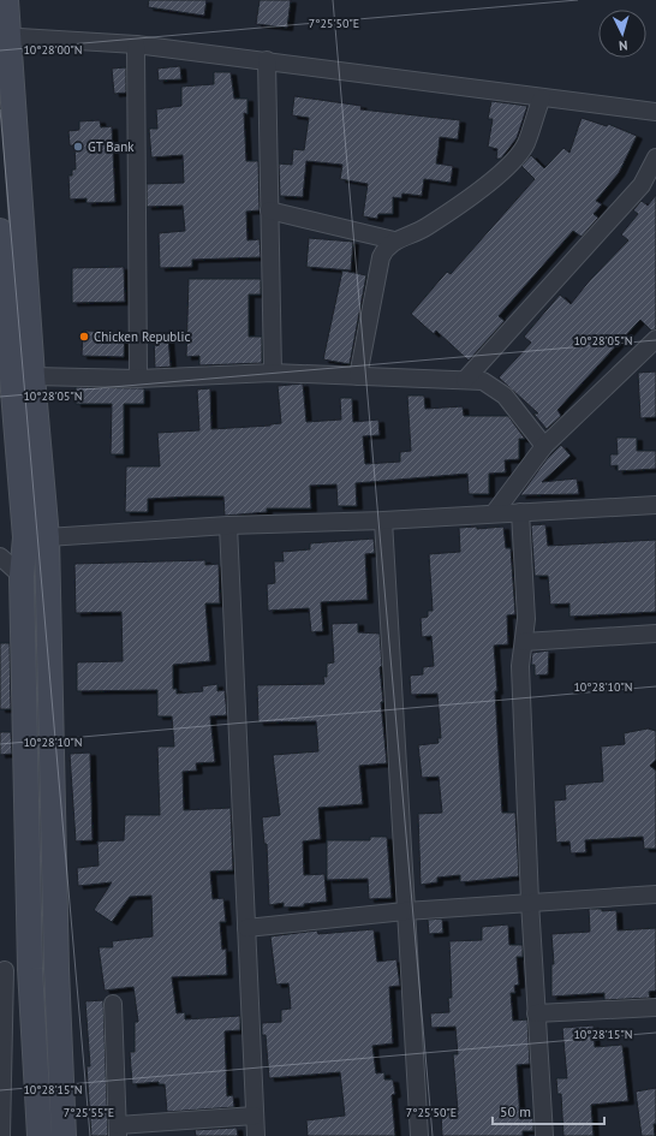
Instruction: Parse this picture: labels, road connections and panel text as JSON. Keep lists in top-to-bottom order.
{
  "places": ["GT Bank", "Chicken Republic"],
  "scale_bar": "50 m",
  "north": "bottom",
  "coordinates": [
    "7°25'50\"E",
    "10°28'00\"N",
    "10°28'05\"N",
    "10°28'10\"N",
    "10°28'15\"N",
    "7°25'55\"E"
  ]
}
